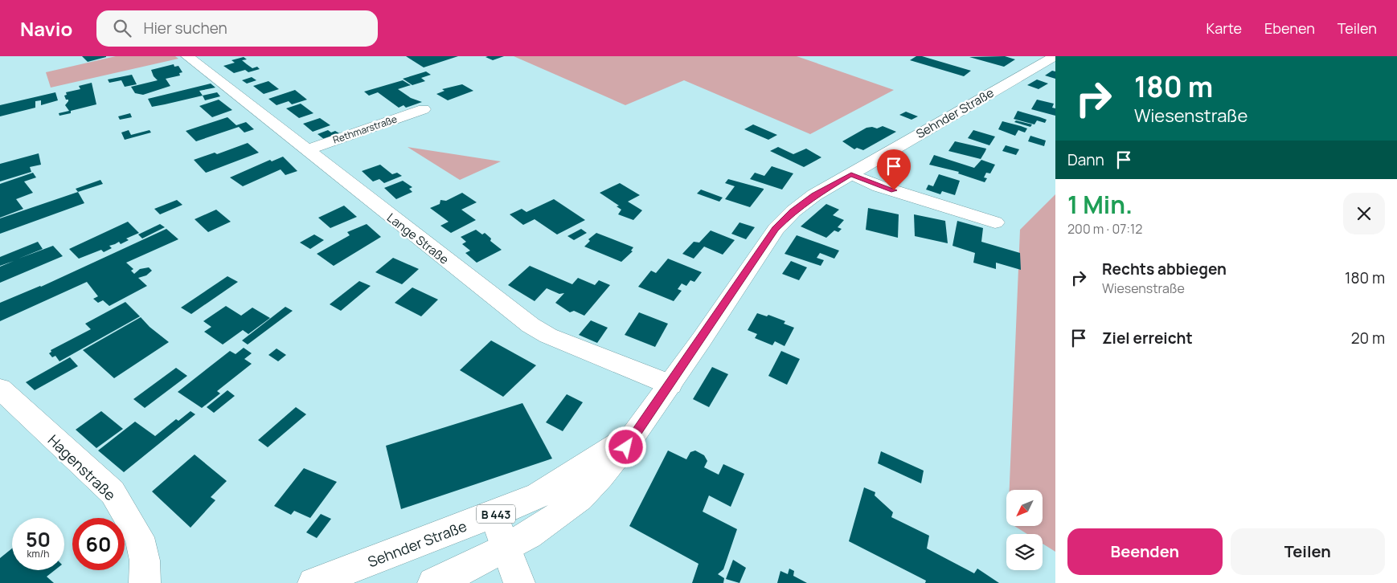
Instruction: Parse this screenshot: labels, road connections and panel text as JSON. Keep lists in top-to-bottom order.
{
  "streets": {
    "street": [
      "Sehnder Straße",
      "Rethmarstraße",
      "Lange Straße",
      "Hagenstraße",
      "B 443"
    ]
  },
  "crossings": [
    ["Sehnder Straße", "Lange Straße"],
    ["Rethmarstraße", "Lange Straße"]
  ],
  "north": "bottom left",
  "page": {
    "header": "Navio",
    "search": "Hier suchen",
    "nav": ["Karte", "Ebenen", "Teilen"],
    "turn": ["180 m", "Wiesenstraße"],
    "then": "Dann",
    "heading": ["1 Min.", "200 m · 07:12"],
    "list": [
      {
        "name": "Rechts abbiegen",
        "note": "Wiesenstraße",
        "value": "180 m"
      },
      {
        "name": "Ziel erreicht",
        "value": "20 m"
      }
    ],
    "speed": "50 km/h",
    "limit": "60",
    "buttons": ["Beenden", "Teilen"]
  }
}
